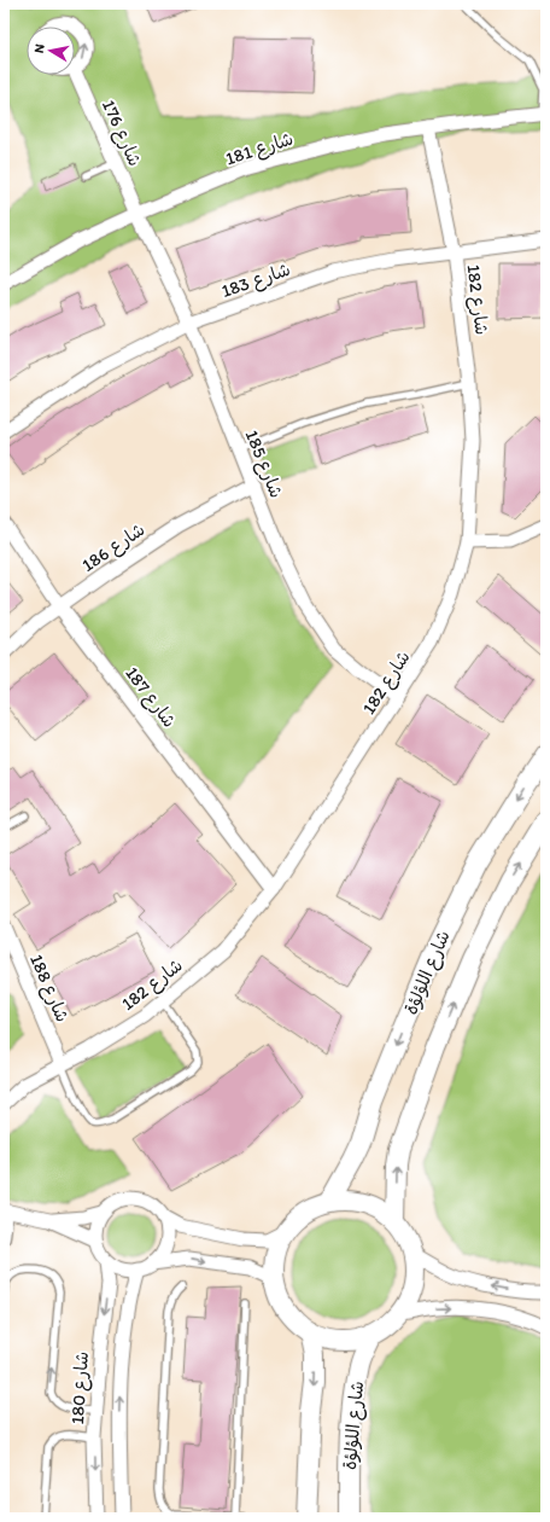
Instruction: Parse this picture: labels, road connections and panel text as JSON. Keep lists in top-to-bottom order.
{
  "streets": {
    "main road": ["شارع اللؤلؤة"],
    "street": [
      "شارع 176",
      "شارع 181",
      "شارع 183",
      "شارع 182",
      "شارع 185",
      "شارع 186",
      "شارع 187",
      "شارع 188",
      "شارع 180"
    ]
  },
  "crossings": [
    ["شارع 176", "شارع 181"],
    ["شارع 176", "شارع 185"],
    ["شارع 181", "شارع 182"],
    ["شارع 181", "شارع 185"],
    ["شارع 183", "شارع 182"],
    ["شارع 183", "شارع 185"],
    ["شارع 182", "شارع 185"],
    ["شارع 182", "شارع 187"],
    ["شارع 182", "شارع 188"],
    ["شارع 185", "شارع 186"],
    ["شارع 186", "شارع 187"]
  ],
  "north": "left"
}
